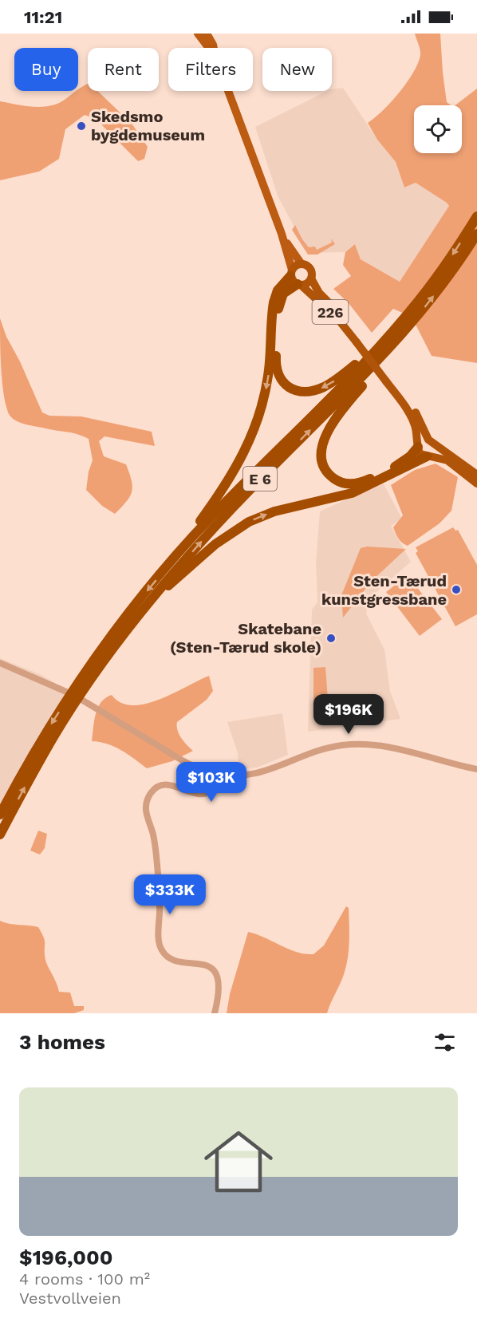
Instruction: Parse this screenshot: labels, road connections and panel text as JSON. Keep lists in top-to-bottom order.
{
  "streets": {
    "highway": ["226", "E 6"]
  },
  "crossings": [
    ["226", "E 6"]
  ],
  "places": ["Skedsmo bygdemuseum", "Sten-Tærud kunstgressbane", "Skatebane (Sten-Tærud skole)"],
  "page": {
    "status": "11:21",
    "chip": [
      "Buy",
      "Rent",
      "Filters",
      "New"
    ],
    "price": ["$196K", "$103K", "$333K"],
    "heading": "3 homes",
    "list": [
      {
        "name": "$196,000",
        "note": "4 rooms · 100 m² · Vestvollveien"
      }
    ]
  }
}
